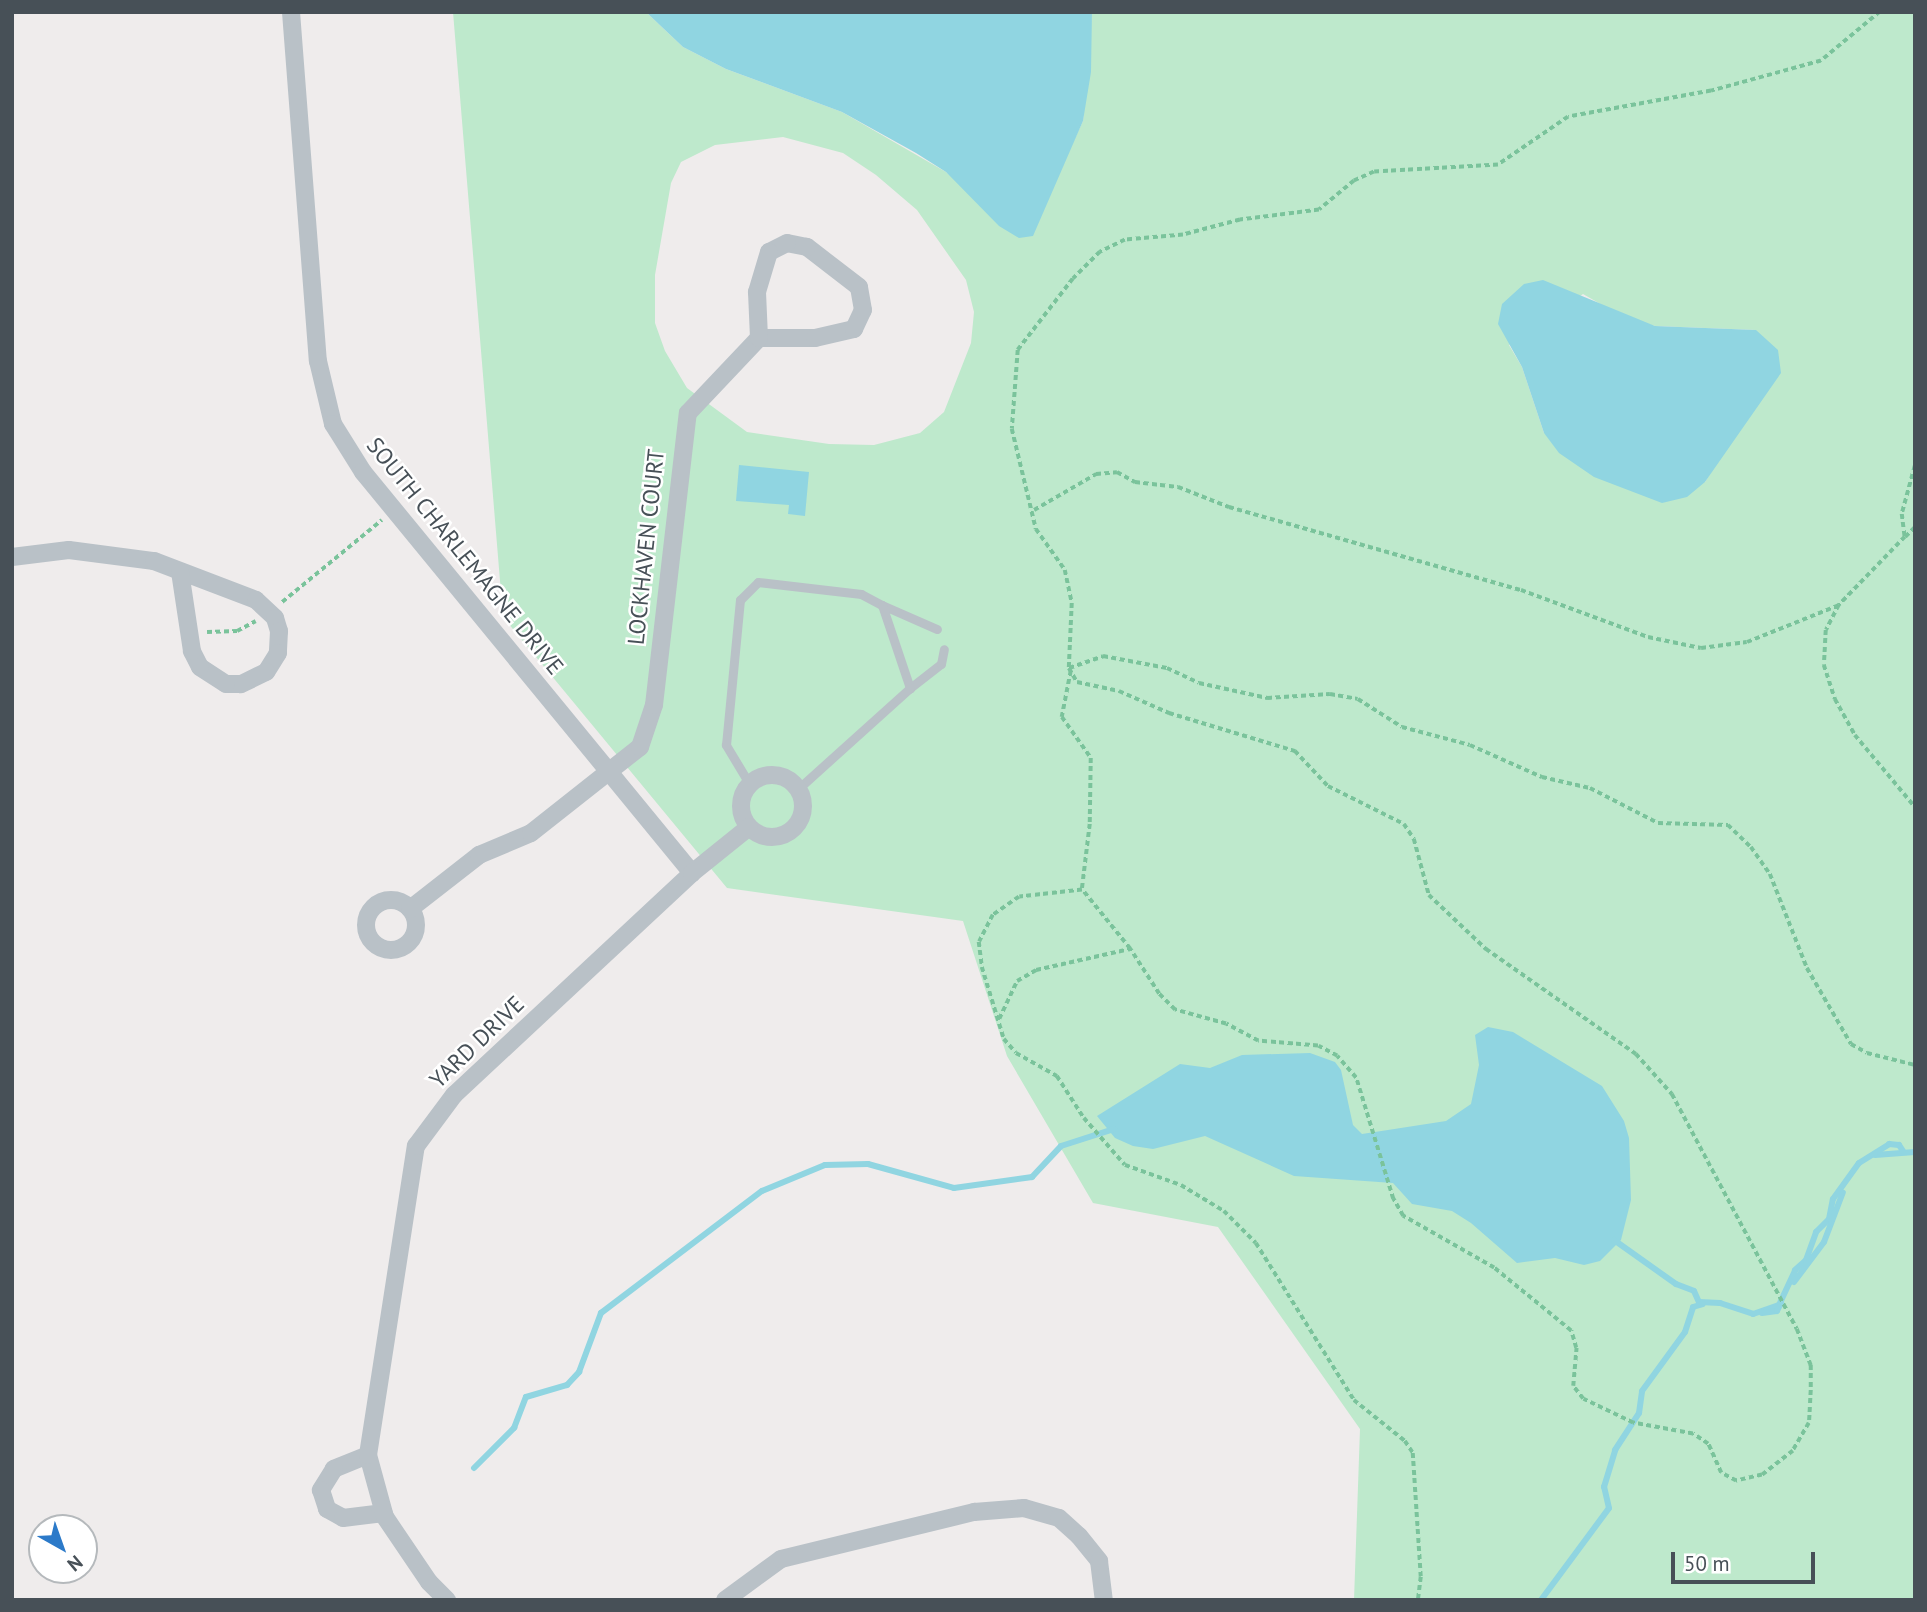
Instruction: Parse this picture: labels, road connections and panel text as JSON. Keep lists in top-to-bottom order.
{
  "streets": {
    "street": ["LOCKHAVEN COURT", "SOUTH CHARLEMAGNE DRIVE", "YARD DRIVE"]
  },
  "crossings": [
    ["LOCKHAVEN COURT", "SOUTH CHARLEMAGNE DRIVE"],
    ["SOUTH CHARLEMAGNE DRIVE", "YARD DRIVE"]
  ],
  "scale_bar": "50 m",
  "north": "bottom right"
}
